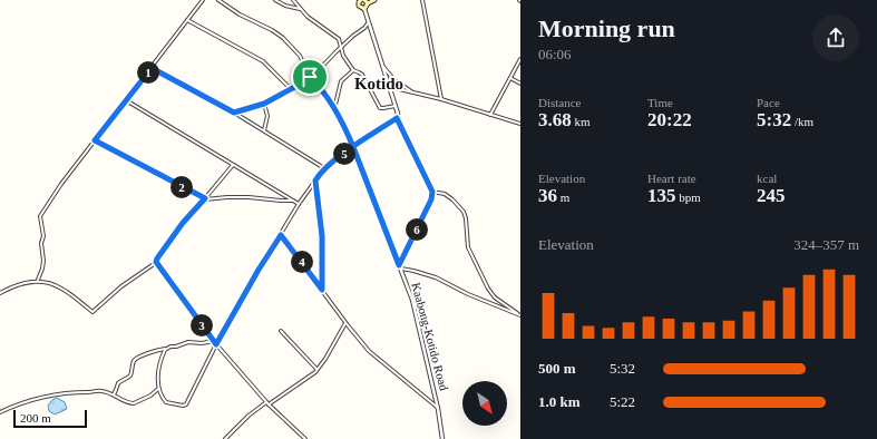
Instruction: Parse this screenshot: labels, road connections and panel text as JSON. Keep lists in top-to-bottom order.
{
  "streets": {
    "street": ["Kaabong-Kotido Road"]
  },
  "districts": ["Kotido"],
  "scale_bar": "200 m",
  "north": "bottom right",
  "page": {
    "heading": ["Morning run", "06:06"],
    "pins": [
      "1",
      "5",
      "2",
      "6",
      "4",
      "3"
    ],
    "stats": [
      ["Distance", "3.68 km"],
      ["Time", "20:22"],
      ["Pace", "5:32 /km"],
      ["Elevation", "36 m"],
      ["Heart rate", "135 bpm"],
      ["kcal", "245"]
    ],
    "chart": ["Elevation", "324–357 m"],
    "list": [
      {
        "name": "500 m",
        "note": "5:32"
      },
      {
        "name": "1.0 km",
        "note": "5:22"
      }
    ],
    "scale": "200 m"
  }
}
